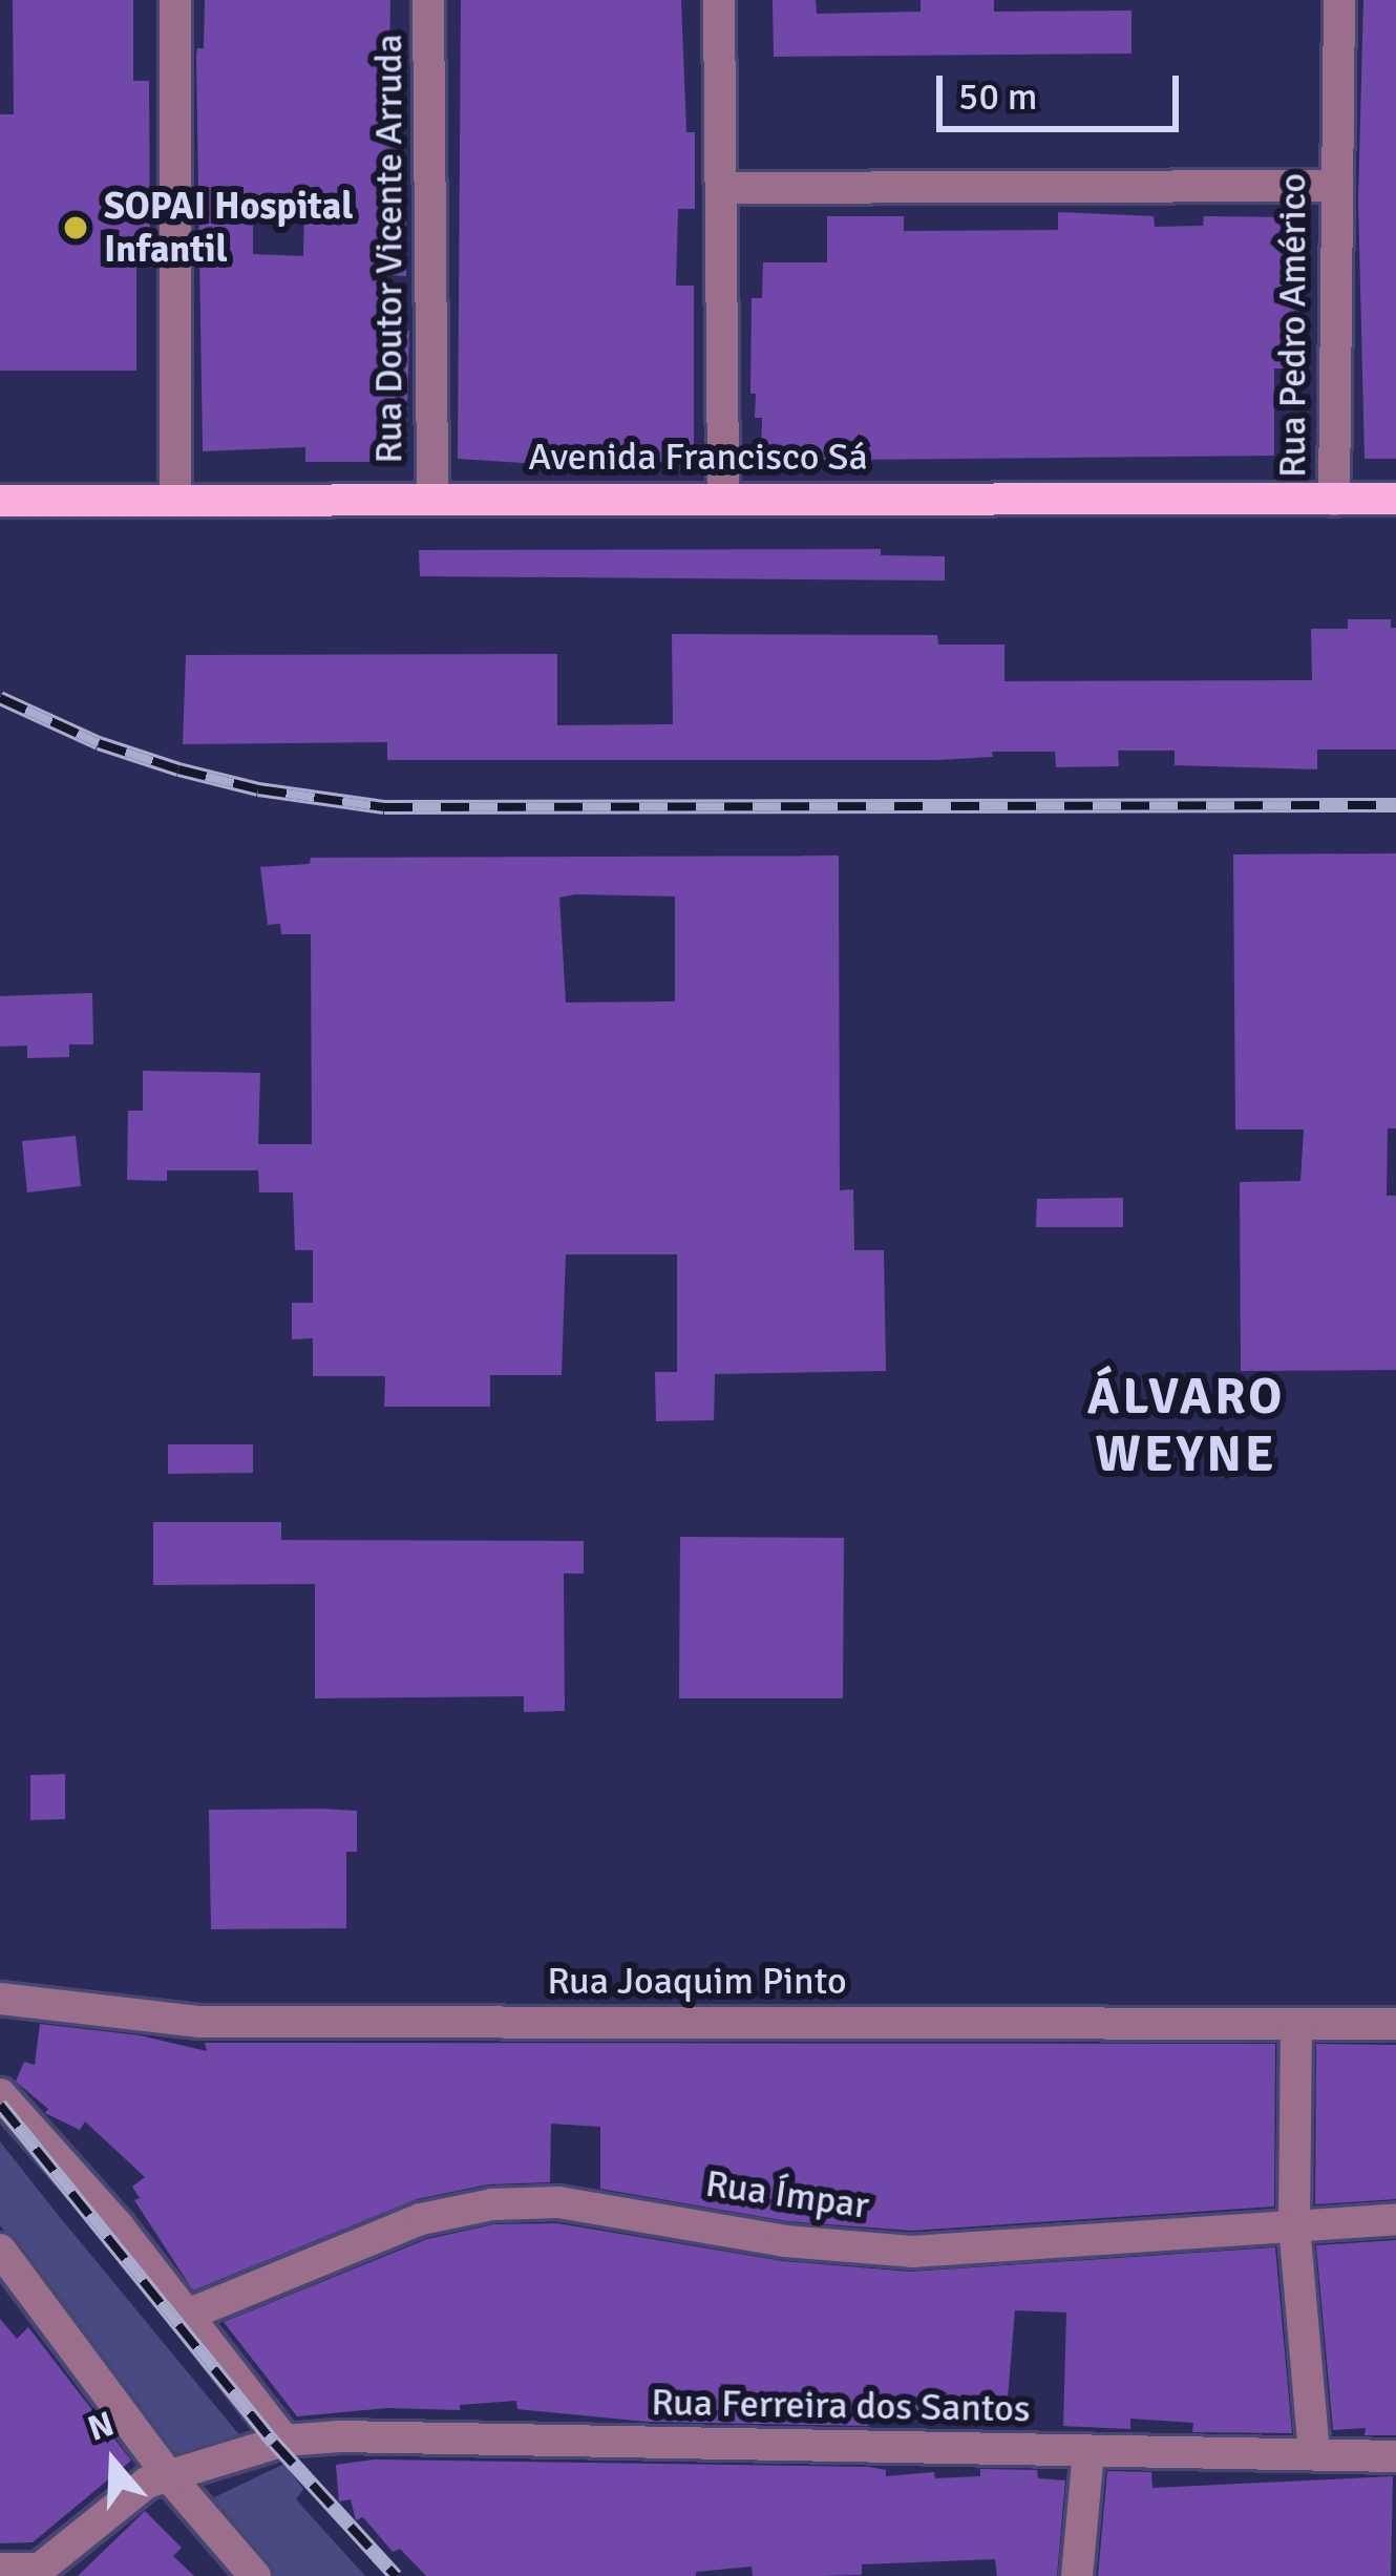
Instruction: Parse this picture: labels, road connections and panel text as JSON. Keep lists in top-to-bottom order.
{
  "streets": {
    "main road": ["Avenida Francisco Sá"],
    "street": [
      "Rua Doutor Vicente Arruda",
      "Rua Pedro Américo",
      "Rua Joaquim Pinto",
      "Rua Ímpar",
      "Rua Ferreira dos Santos"
    ]
  },
  "crossings": [
    ["Rua Doutor Vicente Arruda", "Avenida Francisco Sá"],
    ["Rua Pedro Américo", "Avenida Francisco Sá"]
  ],
  "districts": ["ÁLVARO WEYNE"],
  "places": ["SOPAI Hospital Infantil"],
  "scale_bar": "50 m",
  "north": "top"
}
